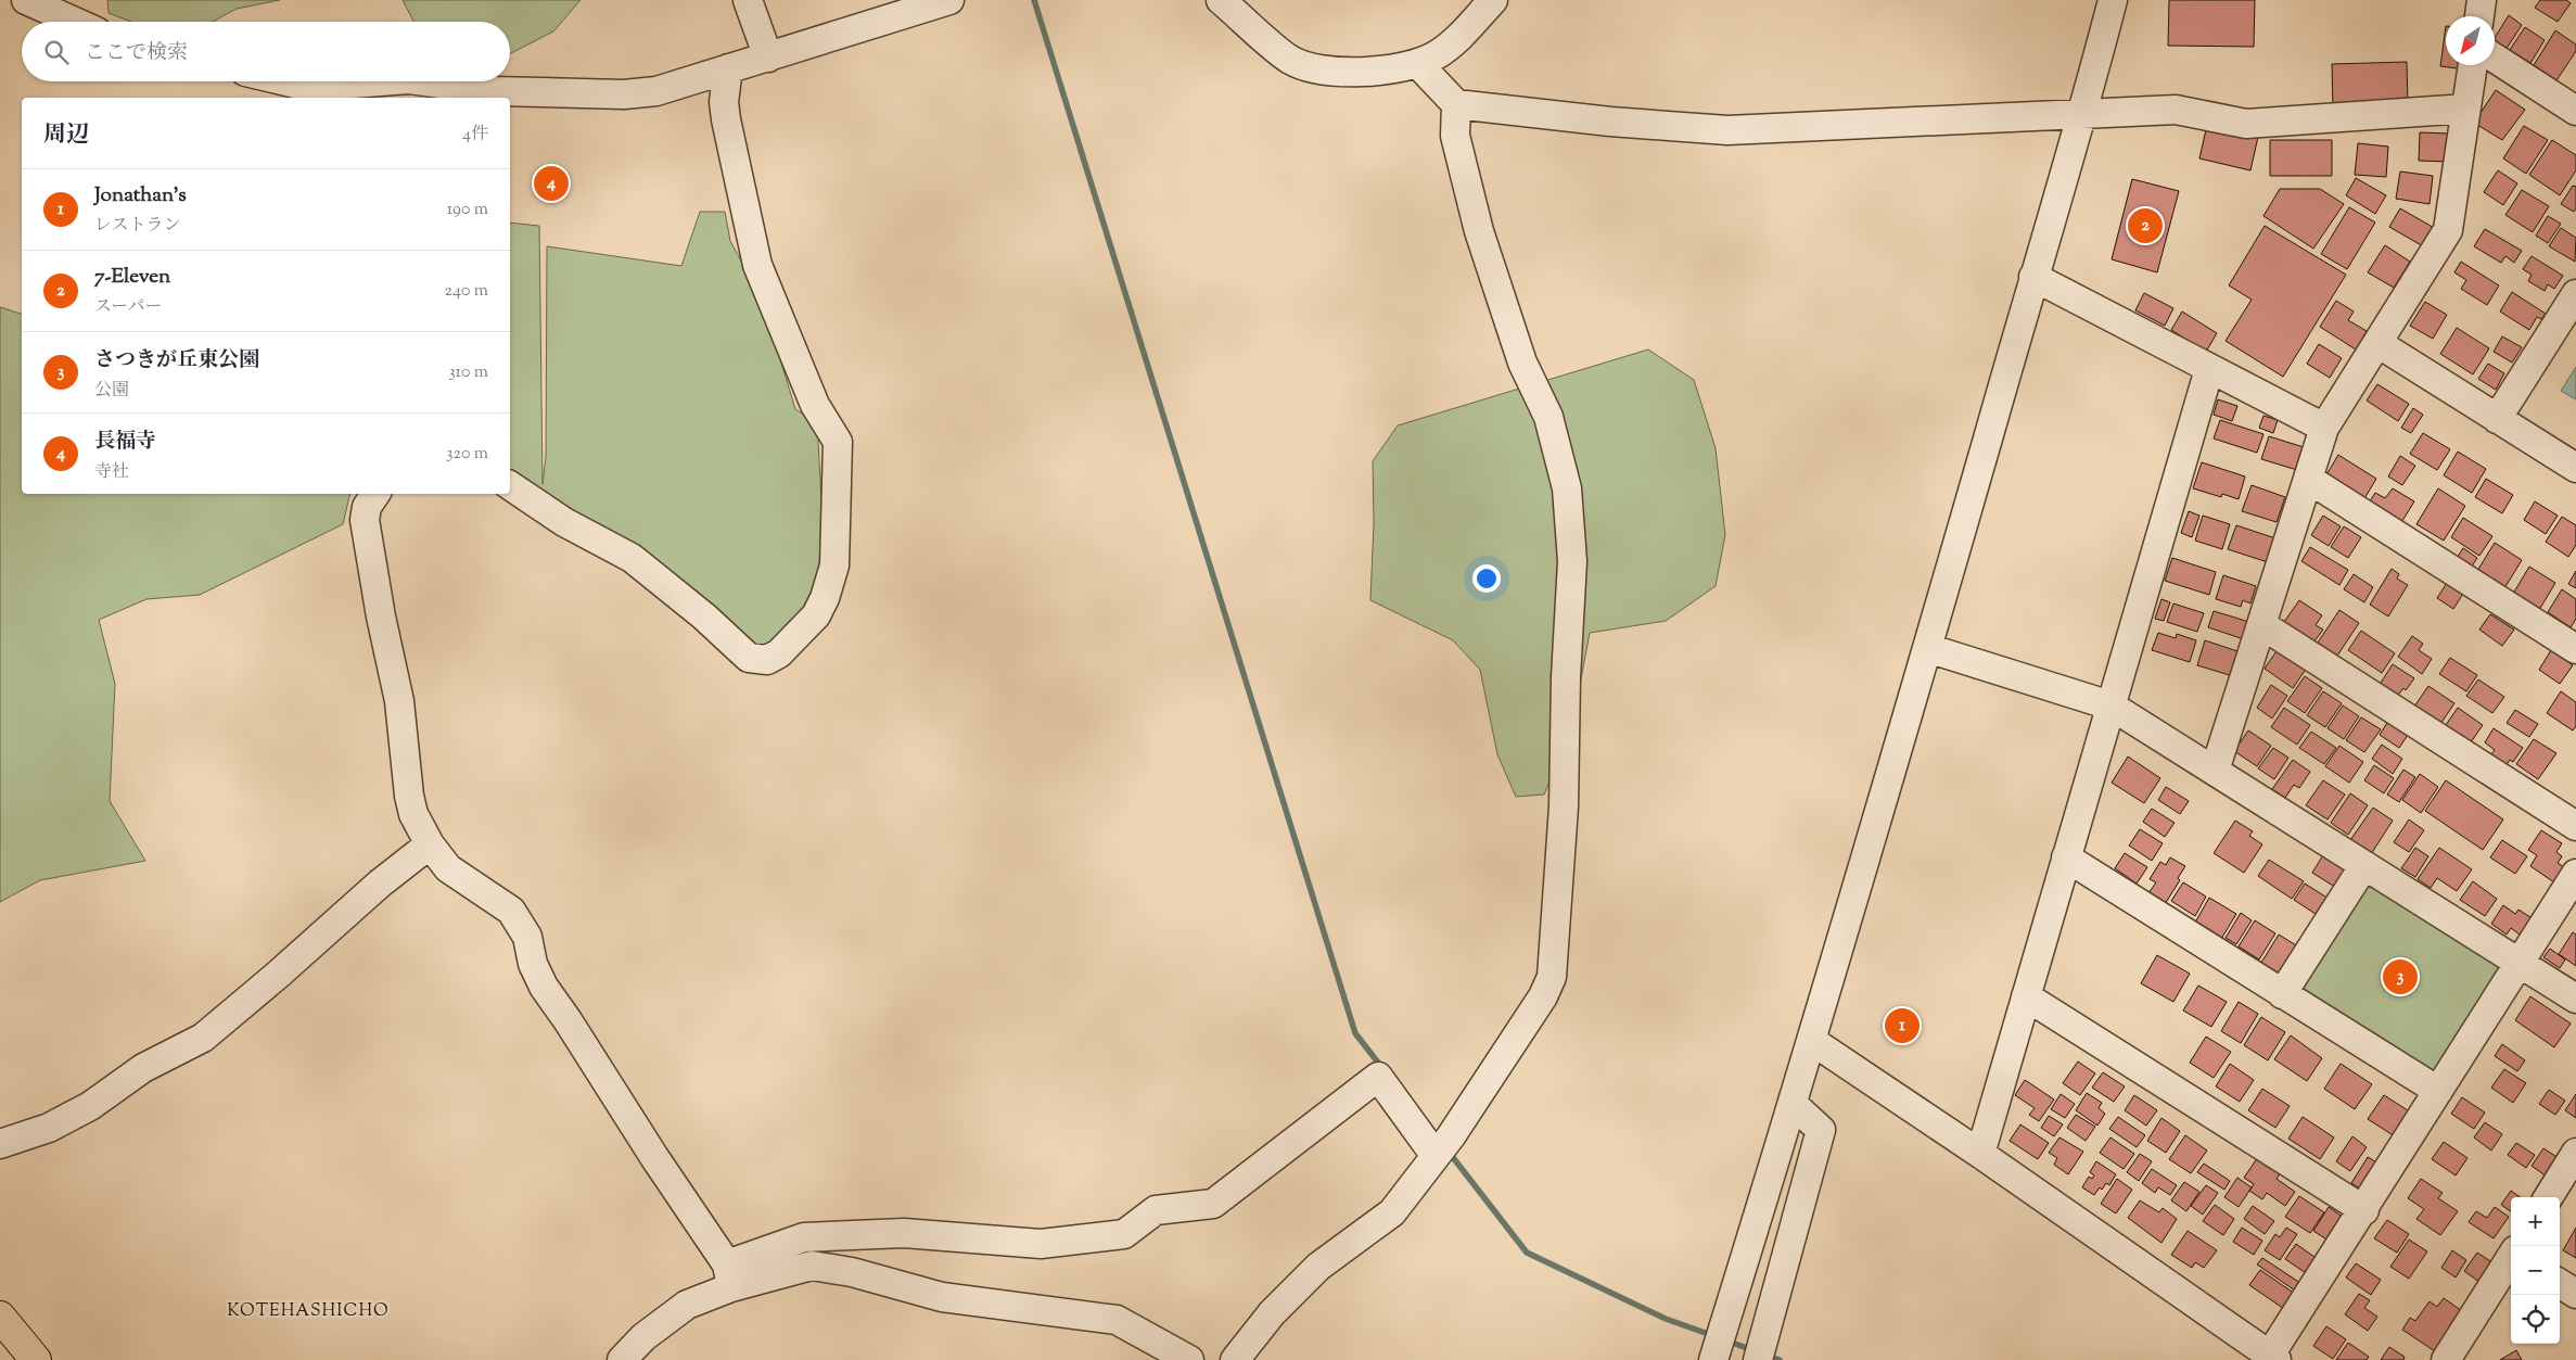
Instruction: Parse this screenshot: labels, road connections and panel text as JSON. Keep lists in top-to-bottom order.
{
  "districts": ["KOTEHASHICHO"],
  "north": "bottom left",
  "page": {
    "search": "ここで検索",
    "heading": ["周辺", "4件"],
    "pins": [
      "4",
      "2",
      "3",
      "1"
    ],
    "list": [
      {
        "mark": "1",
        "name": "Jonathan's",
        "note": "レストラン",
        "value": "190 m"
      },
      {
        "mark": "2",
        "name": "7-Eleven",
        "note": "スーパー",
        "value": "240 m"
      },
      {
        "mark": "3",
        "name": "さつきが丘東公園",
        "note": "公園",
        "value": "310 m"
      },
      {
        "mark": "4",
        "name": "長福寺",
        "note": "寺社",
        "value": "320 m"
      }
    ],
    "map_buttons": ["+", "−"]
  }
}
